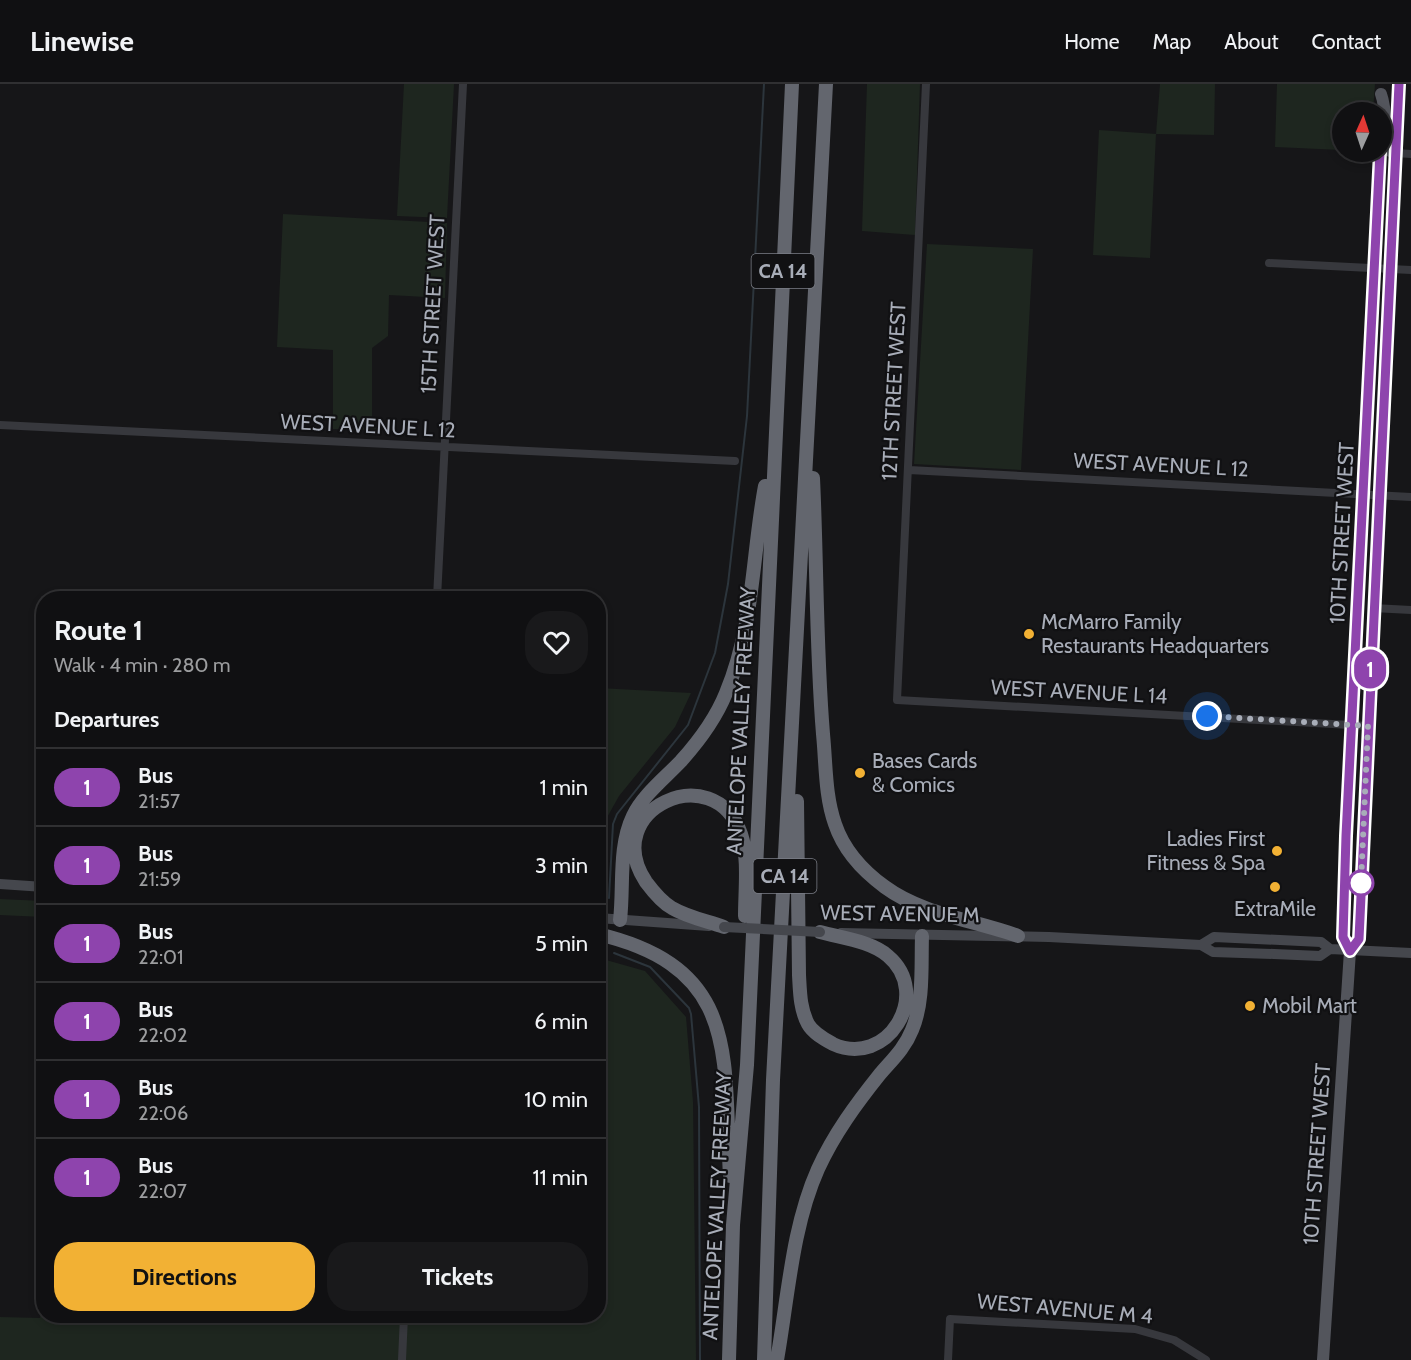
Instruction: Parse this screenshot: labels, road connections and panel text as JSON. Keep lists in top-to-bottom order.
{
  "streets": {
    "highway": ["CA 14", "ANTELOPE VALLEY FREEWAY"],
    "main road": ["10TH STREET WEST", "WEST AVENUE M"],
    "street": [
      "15TH STREET WEST",
      "12TH STREET WEST",
      "WEST AVENUE L 12",
      "WEST AVENUE L 14",
      "WEST AVENUE M 4"
    ]
  },
  "crossings": [
    ["15TH STREET WEST", "WEST AVENUE L 12"],
    ["12TH STREET WEST", "WEST AVENUE L 12"],
    ["12TH STREET WEST", "WEST AVENUE L 14"],
    ["WEST AVENUE L 12", "10TH STREET WEST"],
    ["10TH STREET WEST", "WEST AVENUE L 14"],
    ["10TH STREET WEST", "WEST AVENUE M"]
  ],
  "places": [
    "McMarro Family Restaurants Headquarters",
    "Bases Cards & Comics",
    "Ladies First Fitness & Spa",
    "ExtraMile",
    "Mobil Mart"
  ],
  "lines": ["bus line 1"],
  "north": "top",
  "page": {
    "header": "Linewise",
    "nav": [
      "Home",
      "Map",
      "About",
      "Contact"
    ],
    "on_map": "1",
    "heading": [
      ["Route 1", "Walk · 4 min · 280 m"],
      "Departures"
    ],
    "list": [
      {
        "mark": "1",
        "name": "Bus",
        "note": "21:57",
        "value": "1 min"
      },
      {
        "mark": "1",
        "name": "Bus",
        "note": "21:59",
        "value": "3 min"
      },
      {
        "mark": "1",
        "name": "Bus",
        "note": "22:01",
        "value": "5 min"
      },
      {
        "mark": "1",
        "name": "Bus",
        "note": "22:02",
        "value": "6 min"
      },
      {
        "mark": "1",
        "name": "Bus",
        "note": "22:06",
        "value": "10 min"
      },
      {
        "mark": "1",
        "name": "Bus",
        "note": "22:07",
        "value": "11 min"
      }
    ],
    "buttons": ["Directions", "Tickets"]
  }
}
